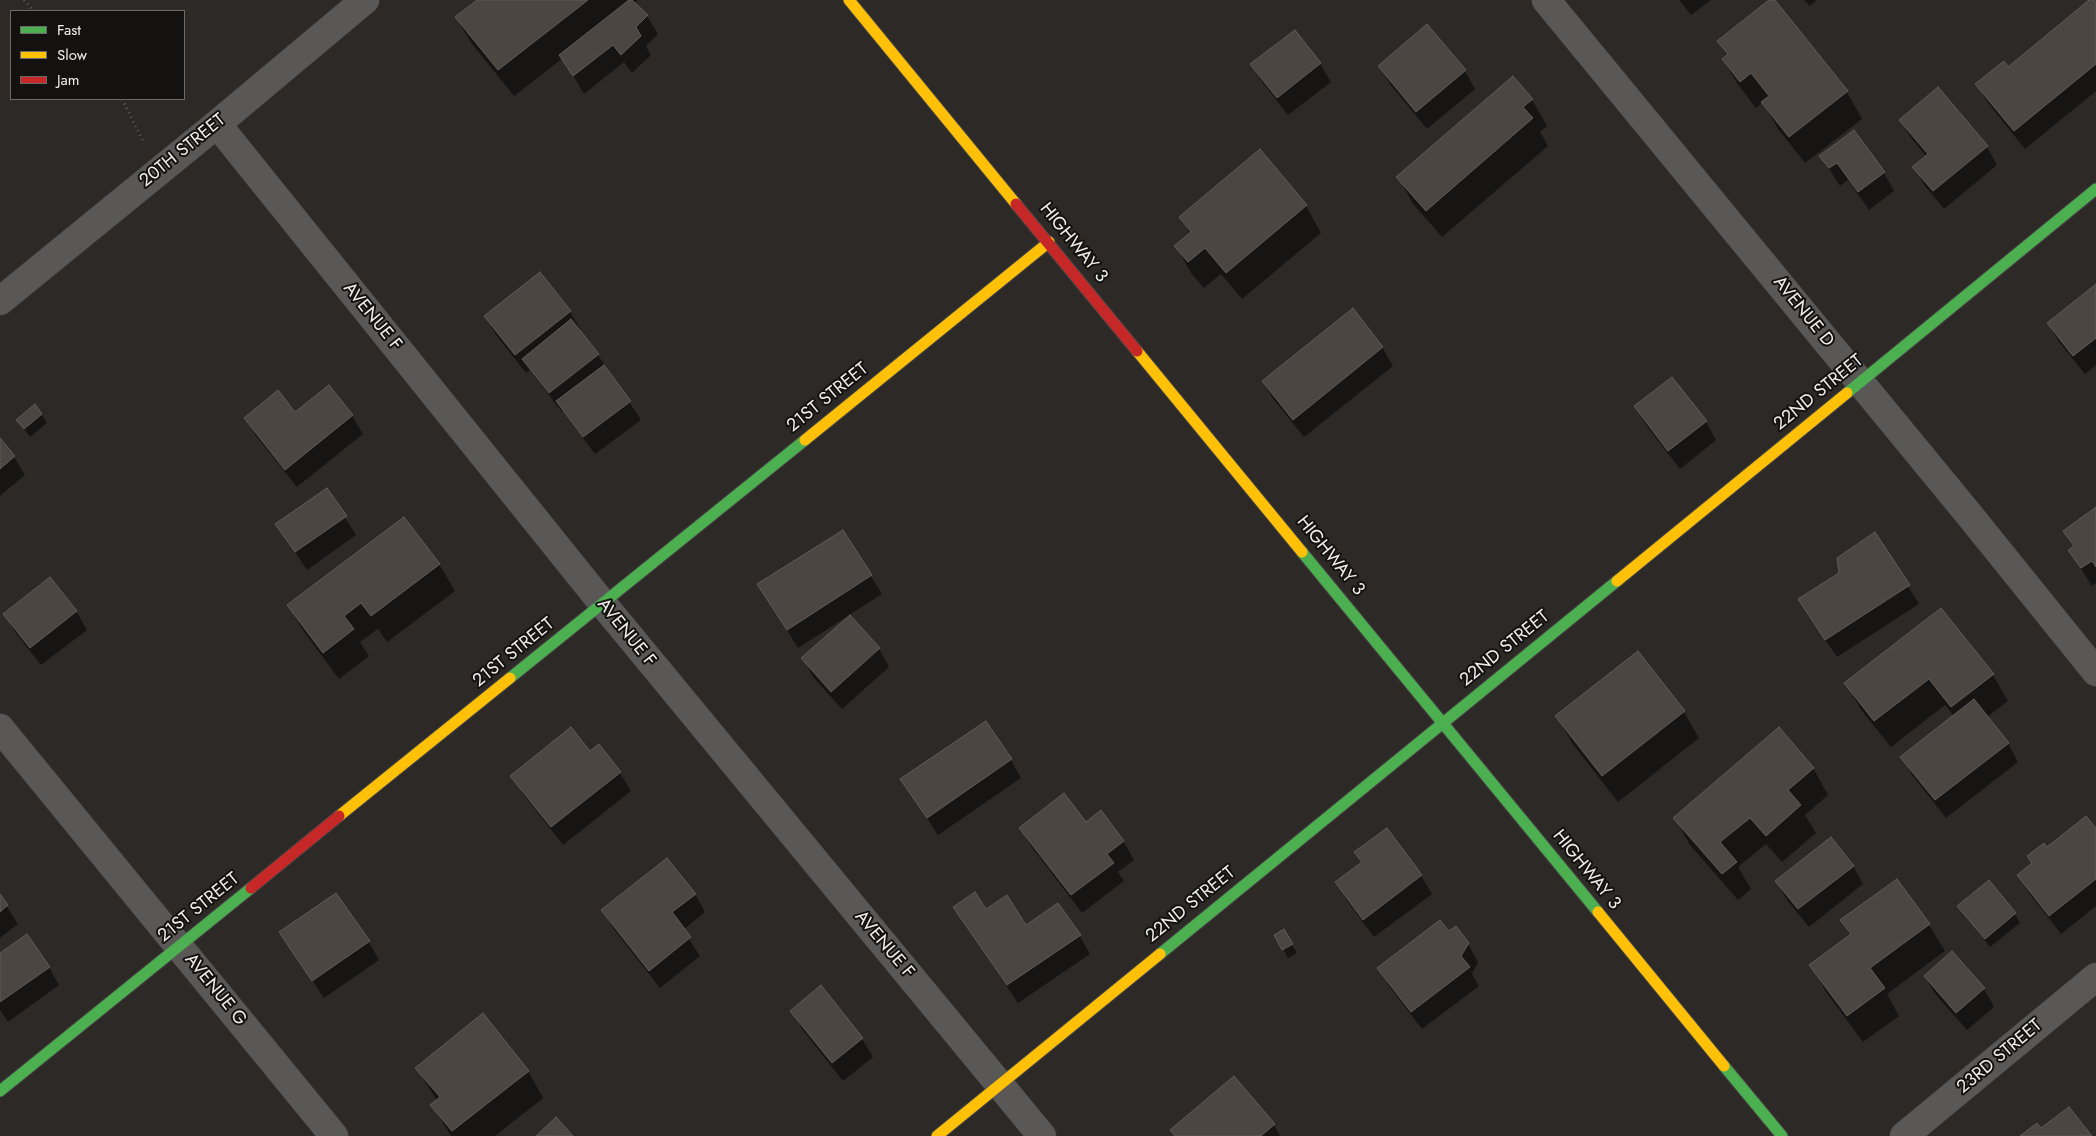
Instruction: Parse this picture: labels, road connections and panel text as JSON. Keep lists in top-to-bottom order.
{
  "streets": {
    "street": [
      "20TH STREET",
      "HIGHWAY 3",
      "AVENUE D",
      "AVENUE F",
      "22ND STREET",
      "21ST STREET",
      "AVENUE G",
      "23RD STREET"
    ]
  },
  "crossings": [
    ["20TH STREET", "AVENUE F"],
    ["HIGHWAY 3", "22ND STREET"],
    ["HIGHWAY 3", "21ST STREET"],
    ["AVENUE D", "22ND STREET"],
    ["AVENUE F", "22ND STREET"],
    ["AVENUE F", "21ST STREET"],
    ["21ST STREET", "AVENUE G"]
  ],
  "legend": ["Fast", "Slow", "Jam"]
}
